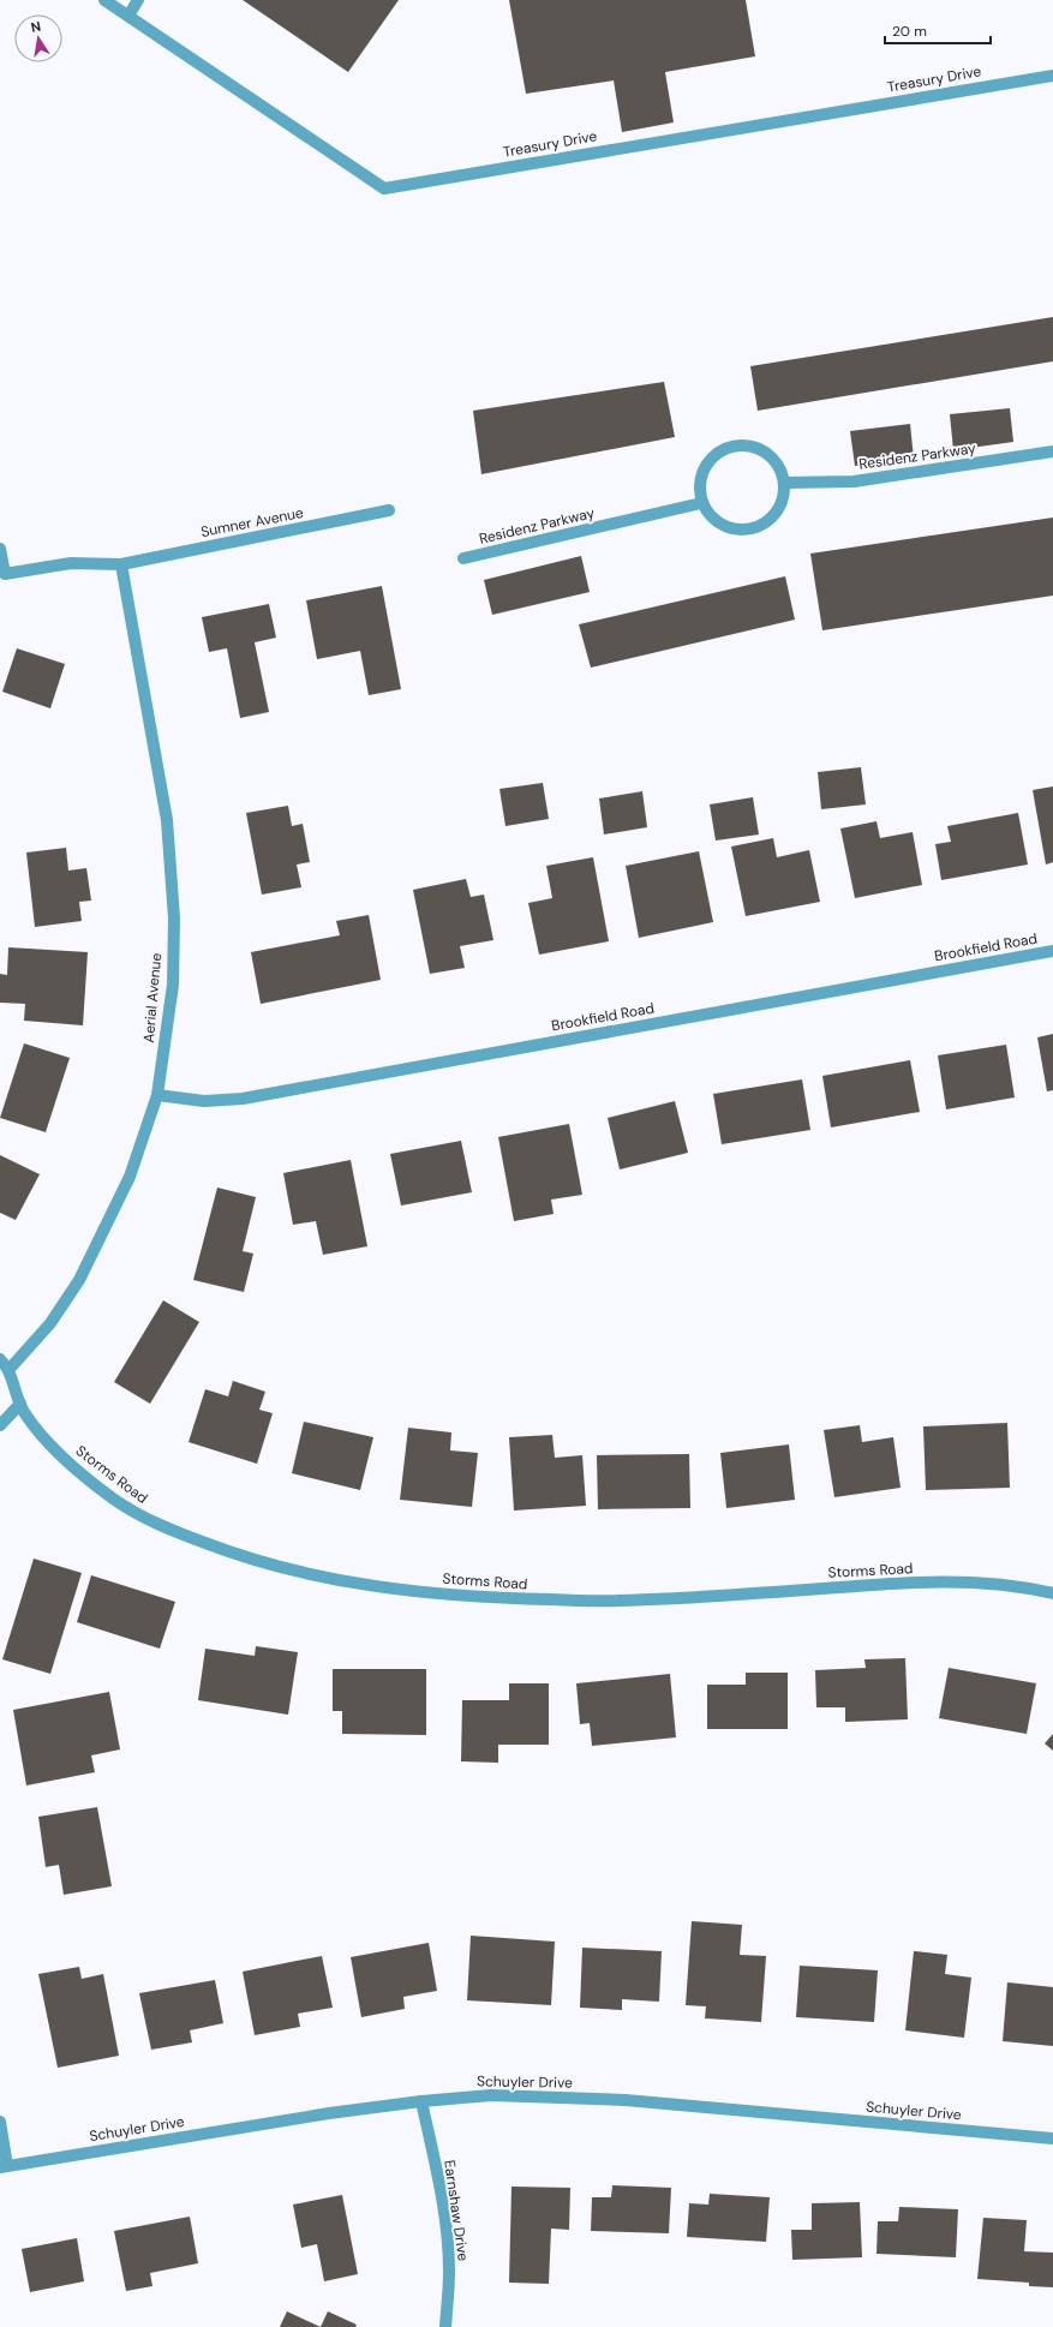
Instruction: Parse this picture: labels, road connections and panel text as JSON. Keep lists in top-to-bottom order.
{
  "streets": {
    "street": [
      "Treasury Drive",
      "Residenz Parkway",
      "Sumner Avenue",
      "Brookfield Road",
      "Aerial Avenue",
      "Storms Road",
      "Schuyler Drive",
      "Earnshaw Drive"
    ]
  },
  "crossings": [
    ["Sumner Avenue", "Aerial Avenue"],
    ["Brookfield Road", "Aerial Avenue"],
    ["Aerial Avenue", "Storms Road"],
    ["Schuyler Drive", "Earnshaw Drive"]
  ],
  "scale_bar": "20 m",
  "north": "top"
}
